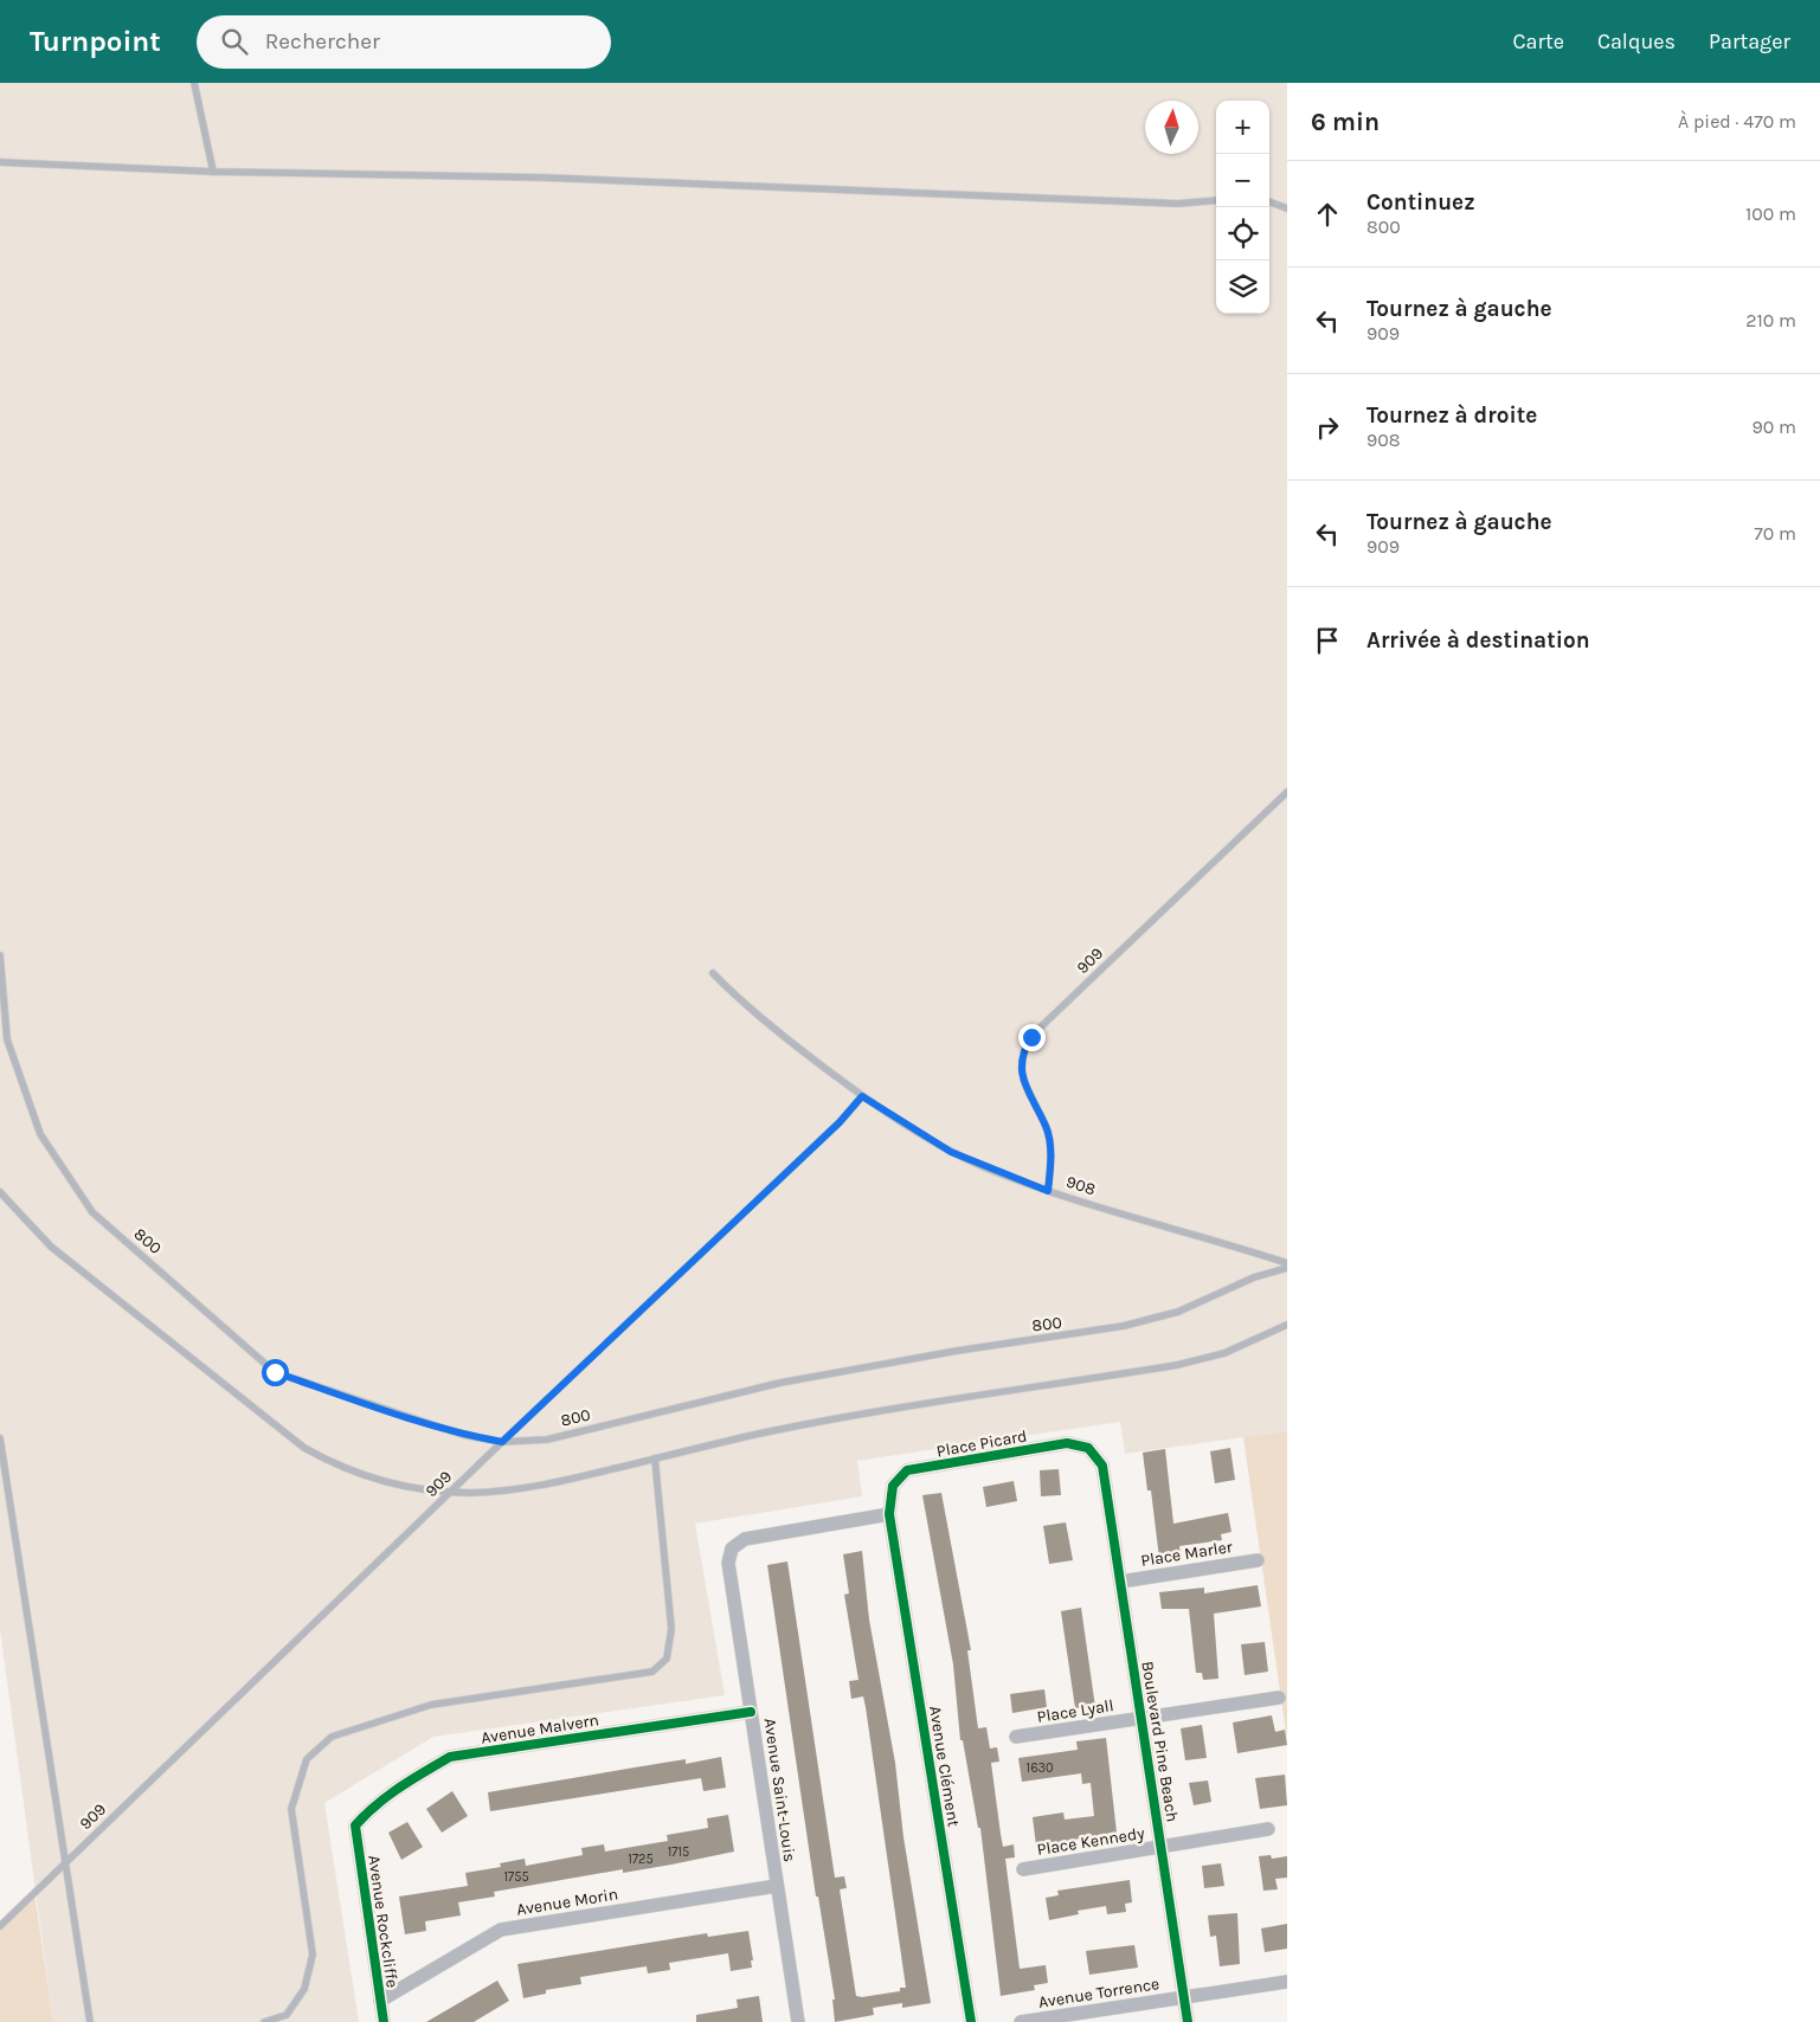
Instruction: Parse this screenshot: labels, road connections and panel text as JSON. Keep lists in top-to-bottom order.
{
  "streets": {
    "street": [
      "Place Picard",
      "Place Marler",
      "Place Lyall",
      "Avenue Malvern",
      "Boulevard Pine Beach",
      "Avenue Clément",
      "Avenue Saint-Louis",
      "Place Kennedy",
      "Avenue Morin",
      "Avenue Rockcliffe",
      "Avenue Torrence"
    ],
    "lane": ["909", "908", "800"]
  },
  "crossings": [
    ["909", "908"],
    ["909", "800"],
    ["Place Picard", "Boulevard Pine Beach"],
    ["Place Picard", "Avenue Clément"],
    ["Place Picard", "Avenue Saint-Louis"],
    ["Place Marler", "Boulevard Pine Beach"],
    ["Place Lyall", "Boulevard Pine Beach"],
    ["Avenue Malvern", "Avenue Saint-Louis"],
    ["Avenue Malvern", "Avenue Rockcliffe"],
    ["Boulevard Pine Beach", "Place Kennedy"],
    ["Boulevard Pine Beach", "Avenue Torrence"],
    ["Avenue Clément", "Avenue Saint-Louis"],
    ["Avenue Saint-Louis", "Avenue Morin"],
    ["Avenue Morin", "Avenue Rockcliffe"]
  ],
  "house_numbers": [
    "1630",
    "1715",
    "1725",
    "1755"
  ],
  "north": "top",
  "page": {
    "header": "Turnpoint",
    "search": "Rechercher",
    "nav": ["Carte", "Calques", "Partager"],
    "heading": ["6 min", "À pied · 470 m"],
    "map_buttons": ["+", "−"],
    "list": [
      ["Continuez", "800", "100 m"],
      ["Tournez à gauche", "909", "210 m"],
      ["Tournez à droite", "908", "90 m"],
      ["Tournez à gauche", "909", "70 m"],
      "Arrivée à destination"
    ]
  }
}
